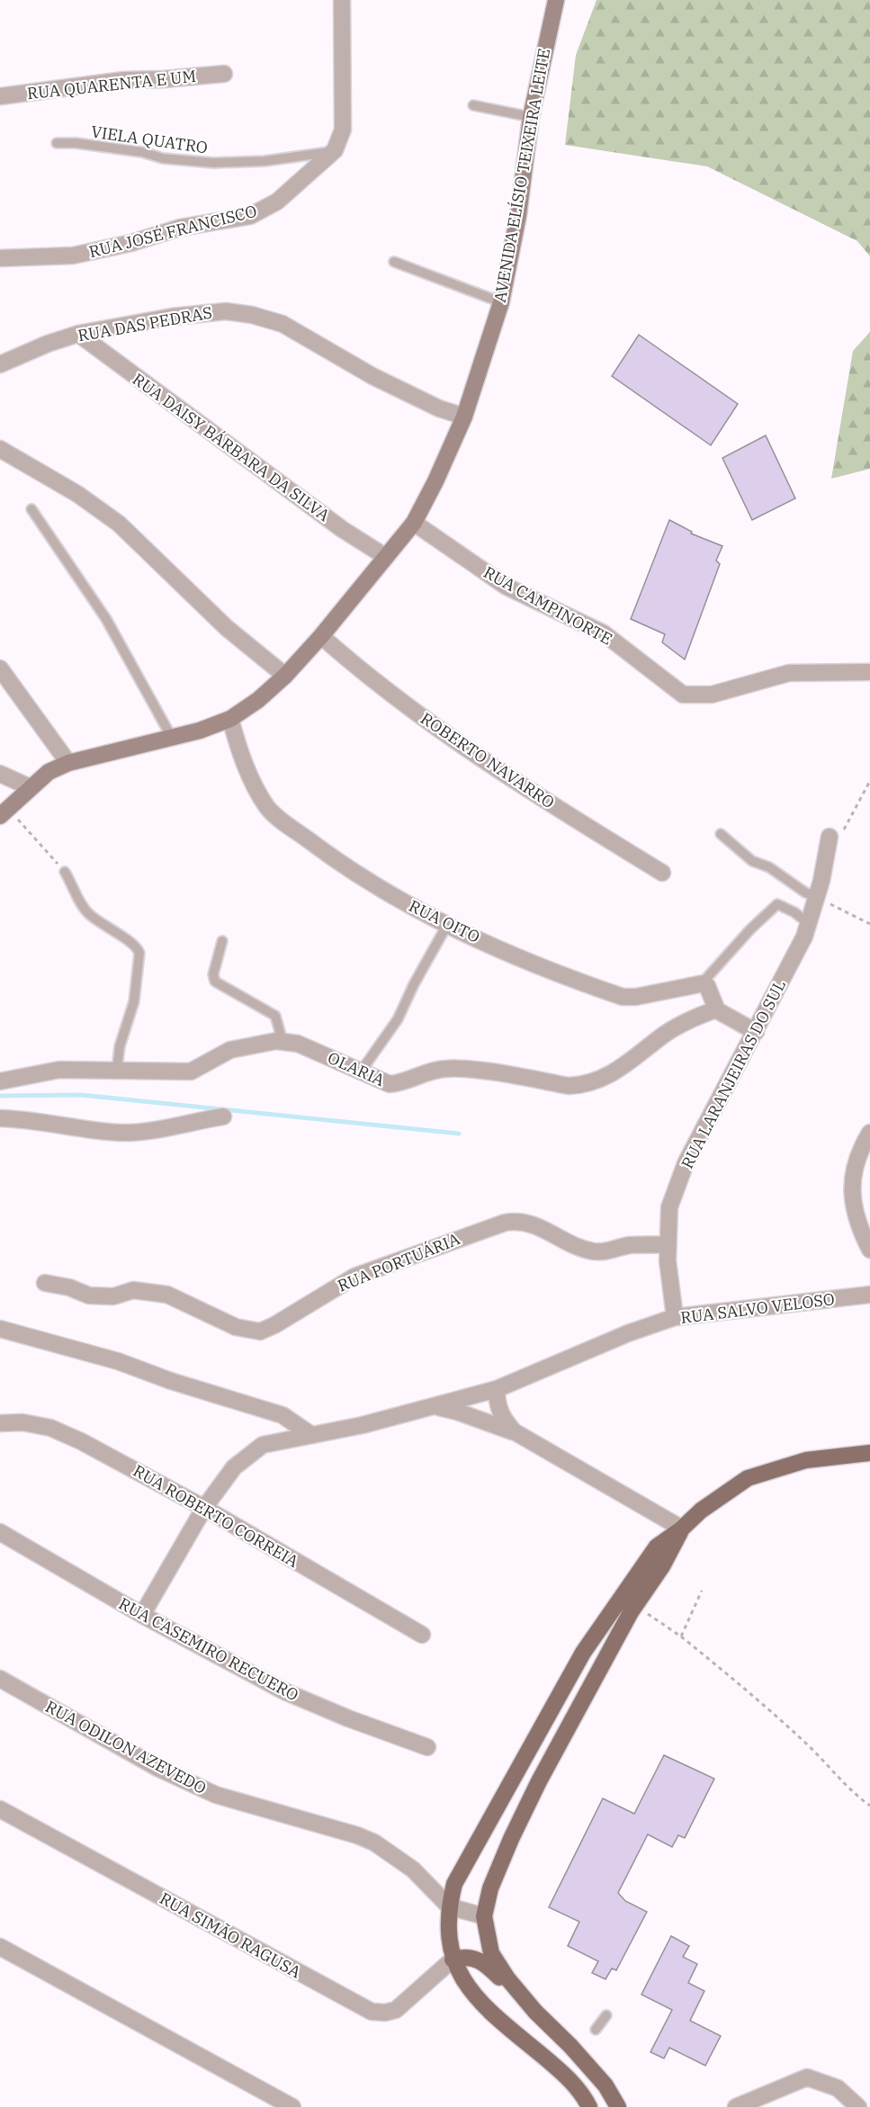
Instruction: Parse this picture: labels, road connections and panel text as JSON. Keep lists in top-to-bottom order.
{
  "streets": {
    "main road": ["AVENIDA ELÍSIO TEIXEIRA LEITE"],
    "street": [
      "RUA QUARENTA E UM",
      "RUA JOSÉ FRANCISCO",
      "RUA DAS PEDRAS",
      "RUA DAISY BÁRBARA DA SILVA",
      "RUA CAMPINORTE",
      "ROBERTO NAVARRO",
      "RUA OITO",
      "OLARIA",
      "RUA LARANJEIRAS DO SUL",
      "RUA PORTUÁRIA",
      "RUA SALVO VELOSO",
      "RUA ROBERTO CORREIA",
      "RUA CASEMIRO RECUERO",
      "RUA ODILON AZEVEDO",
      "RUA SIMÃO RAGUSA"
    ],
    "lane": ["VIELA QUATRO"]
  },
  "crossings": [
    ["VIELA QUATRO", "RUA JOSÉ FRANCISCO"],
    ["AVENIDA ELÍSIO TEIXEIRA LEITE", "RUA DAS PEDRAS"],
    ["AVENIDA ELÍSIO TEIXEIRA LEITE", "RUA DAISY BÁRBARA DA SILVA"],
    ["AVENIDA ELÍSIO TEIXEIRA LEITE", "RUA CAMPINORTE"],
    ["AVENIDA ELÍSIO TEIXEIRA LEITE", "ROBERTO NAVARRO"],
    ["AVENIDA ELÍSIO TEIXEIRA LEITE", "RUA OITO"],
    ["RUA DAS PEDRAS", "RUA DAISY BÁRBARA DA SILVA"],
    ["RUA LARANJEIRAS DO SUL", "RUA PORTUÁRIA"],
    ["RUA LARANJEIRAS DO SUL", "RUA SALVO VELOSO"],
    ["RUA SALVO VELOSO", "RUA ROBERTO CORREIA"],
    ["RUA SALVO VELOSO", "RUA CASEMIRO RECUERO"]
  ]
}
